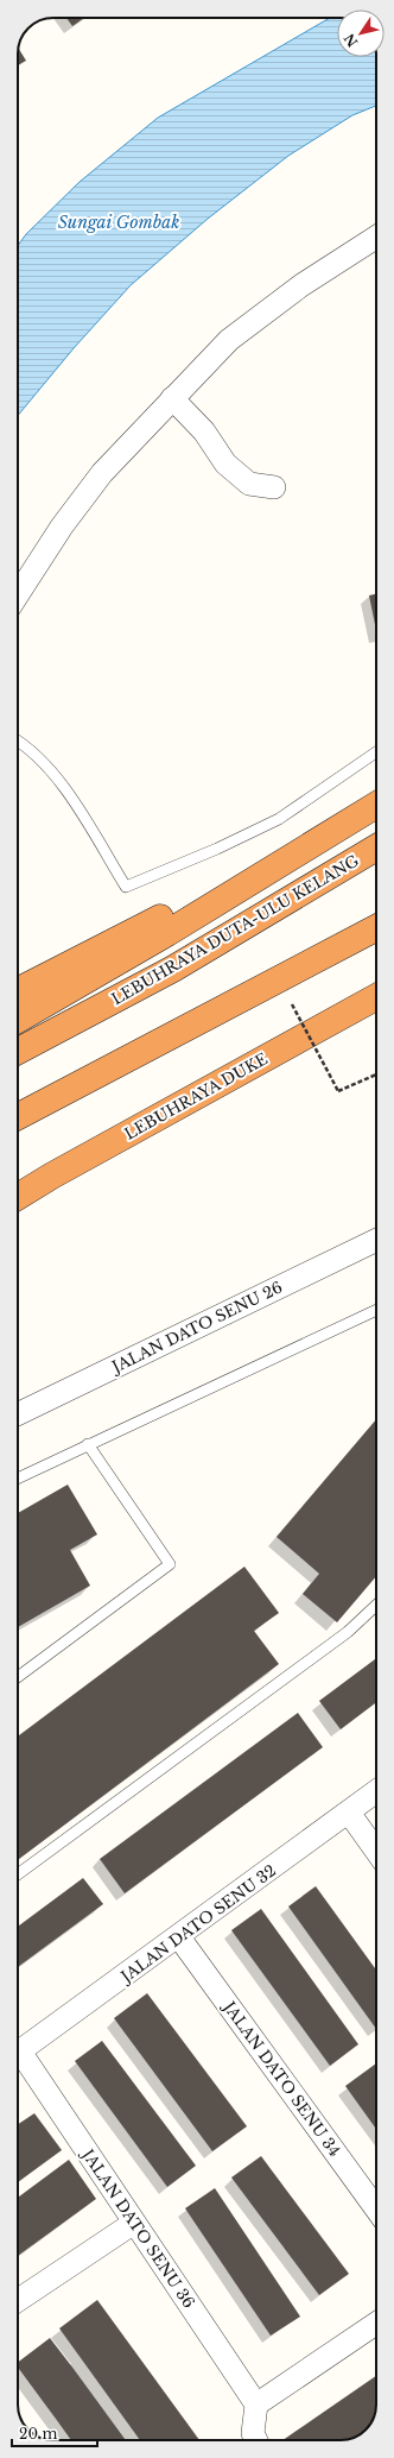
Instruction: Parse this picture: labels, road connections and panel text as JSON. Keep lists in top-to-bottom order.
{
  "streets": {
    "highway": ["LEBUHRAYA DUTA-ULU KELANG", "LEBUHRAYA DUKE"],
    "street": [
      "JALAN DATO SENU 26",
      "JALAN DATO SENU 32",
      "JALAN DATO SENU 34",
      "JALAN DATO SENU 36"
    ]
  },
  "crossings": [
    ["JALAN DATO SENU 32", "JALAN DATO SENU 34"]
  ],
  "water": ["Sungai Gombak"],
  "scale_bar": "20 m",
  "north": "bottom left"
}
